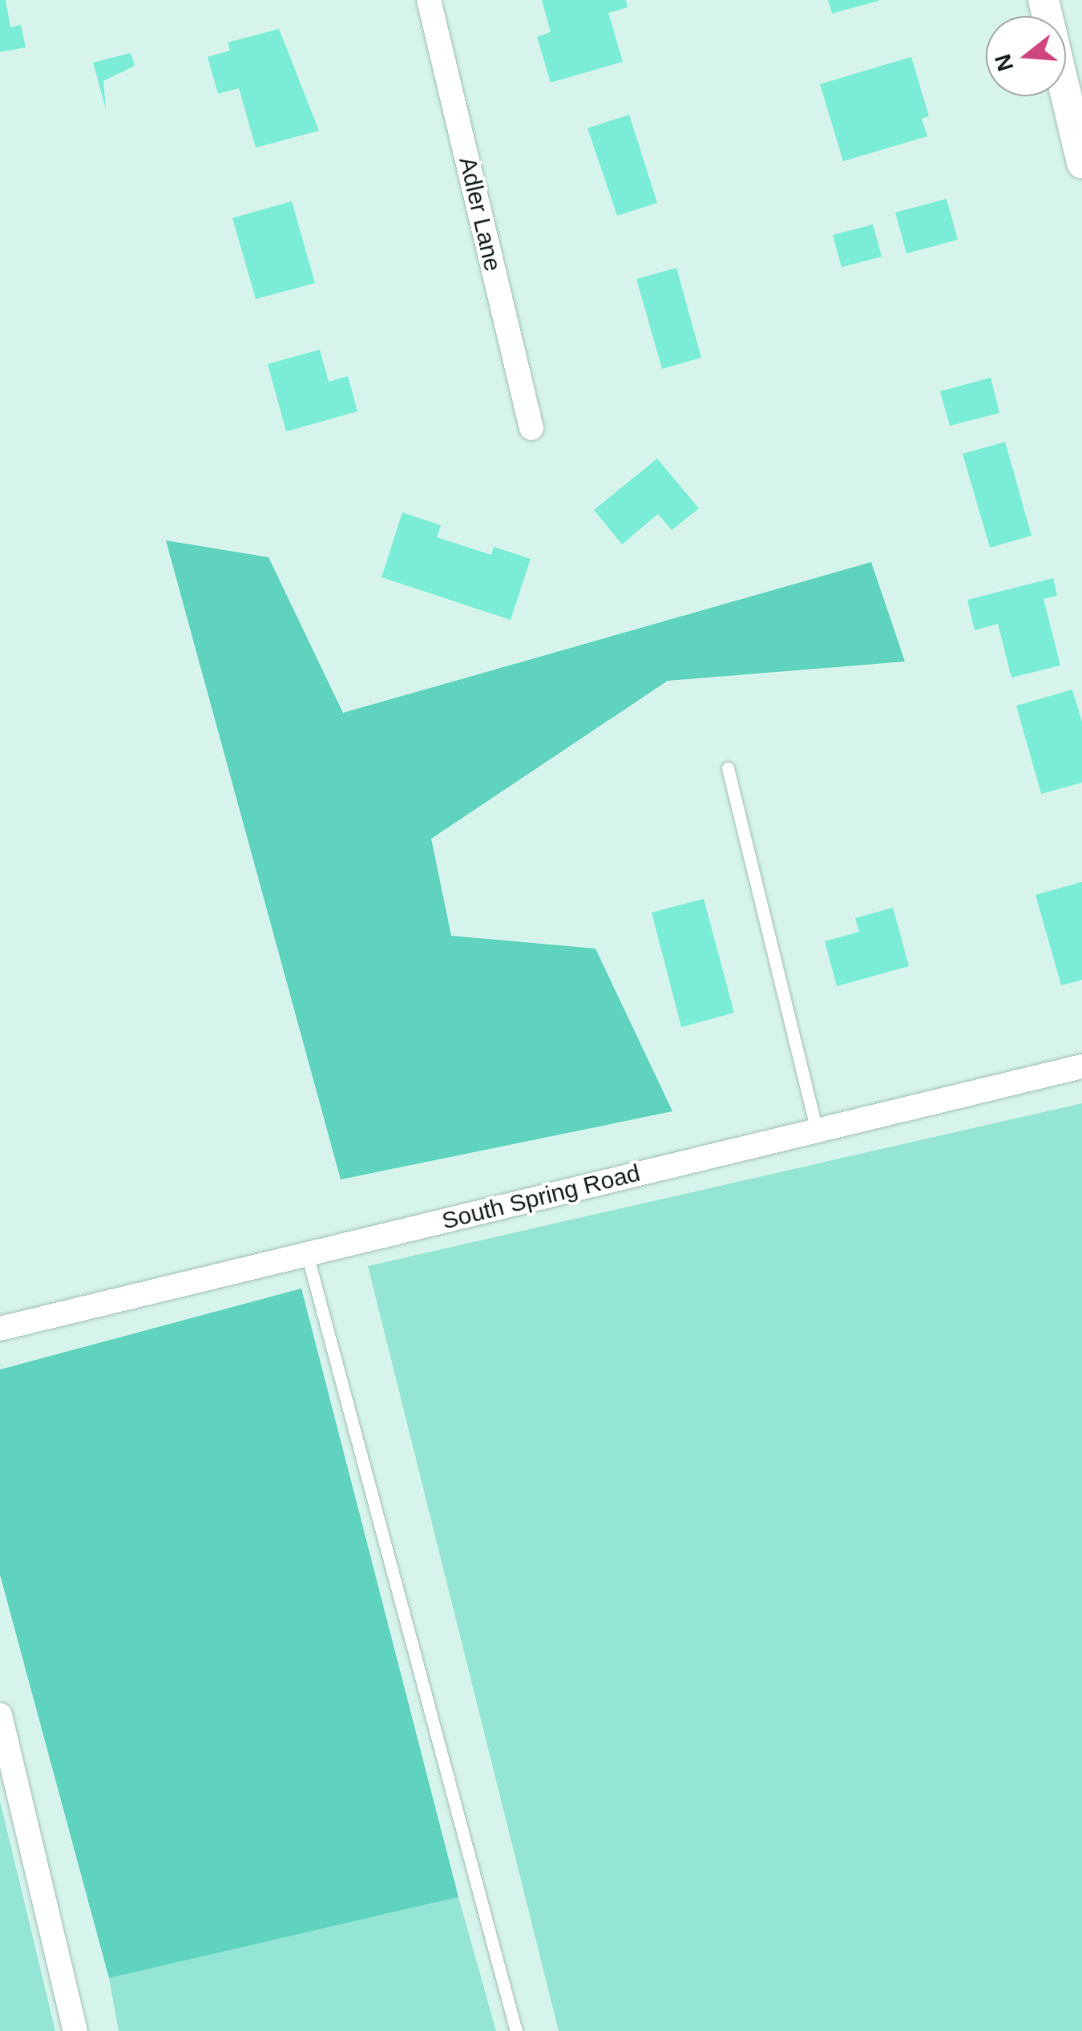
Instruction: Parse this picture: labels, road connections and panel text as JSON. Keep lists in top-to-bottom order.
{
  "streets": {
    "street": ["Adler Lane", "South Spring Road"]
  },
  "north": "left"
}
